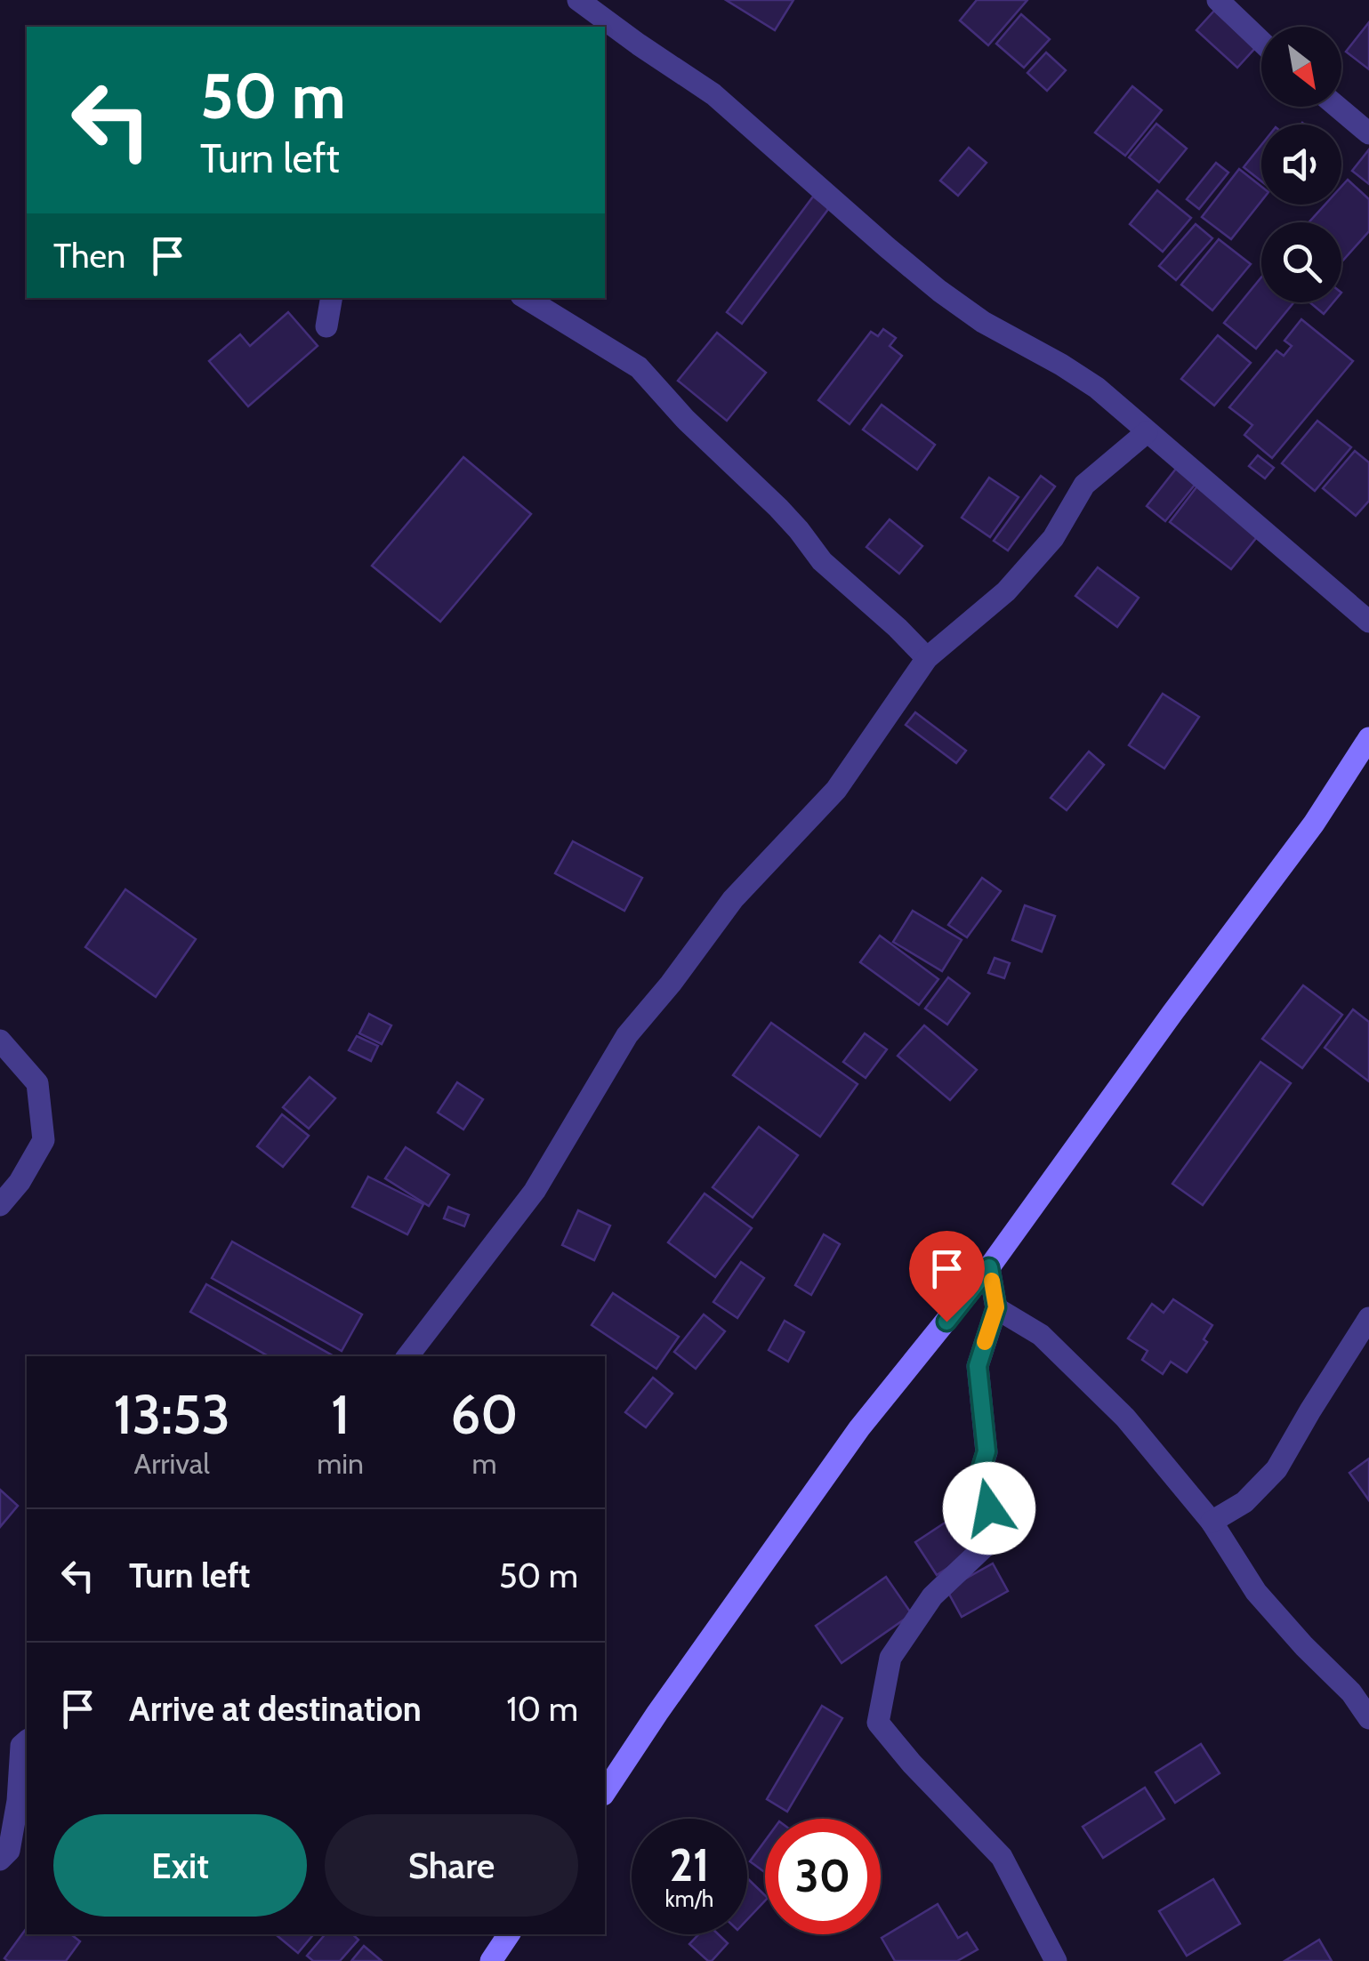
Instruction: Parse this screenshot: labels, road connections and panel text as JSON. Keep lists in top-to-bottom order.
{
  "north": "bottom right",
  "page": {
    "turn": ["50 m", "Turn left"],
    "then": "Then",
    "eta": [
      "13:53",
      "Arrival",
      "1",
      "min",
      "60",
      "m"
    ],
    "list": [
      {
        "name": "Turn left",
        "value": "50 m"
      },
      {
        "name": "Arrive at destination",
        "value": "10 m"
      }
    ],
    "buttons": ["Exit", "Share"],
    "speed": "21 km/h",
    "limit": "30"
  }
}
